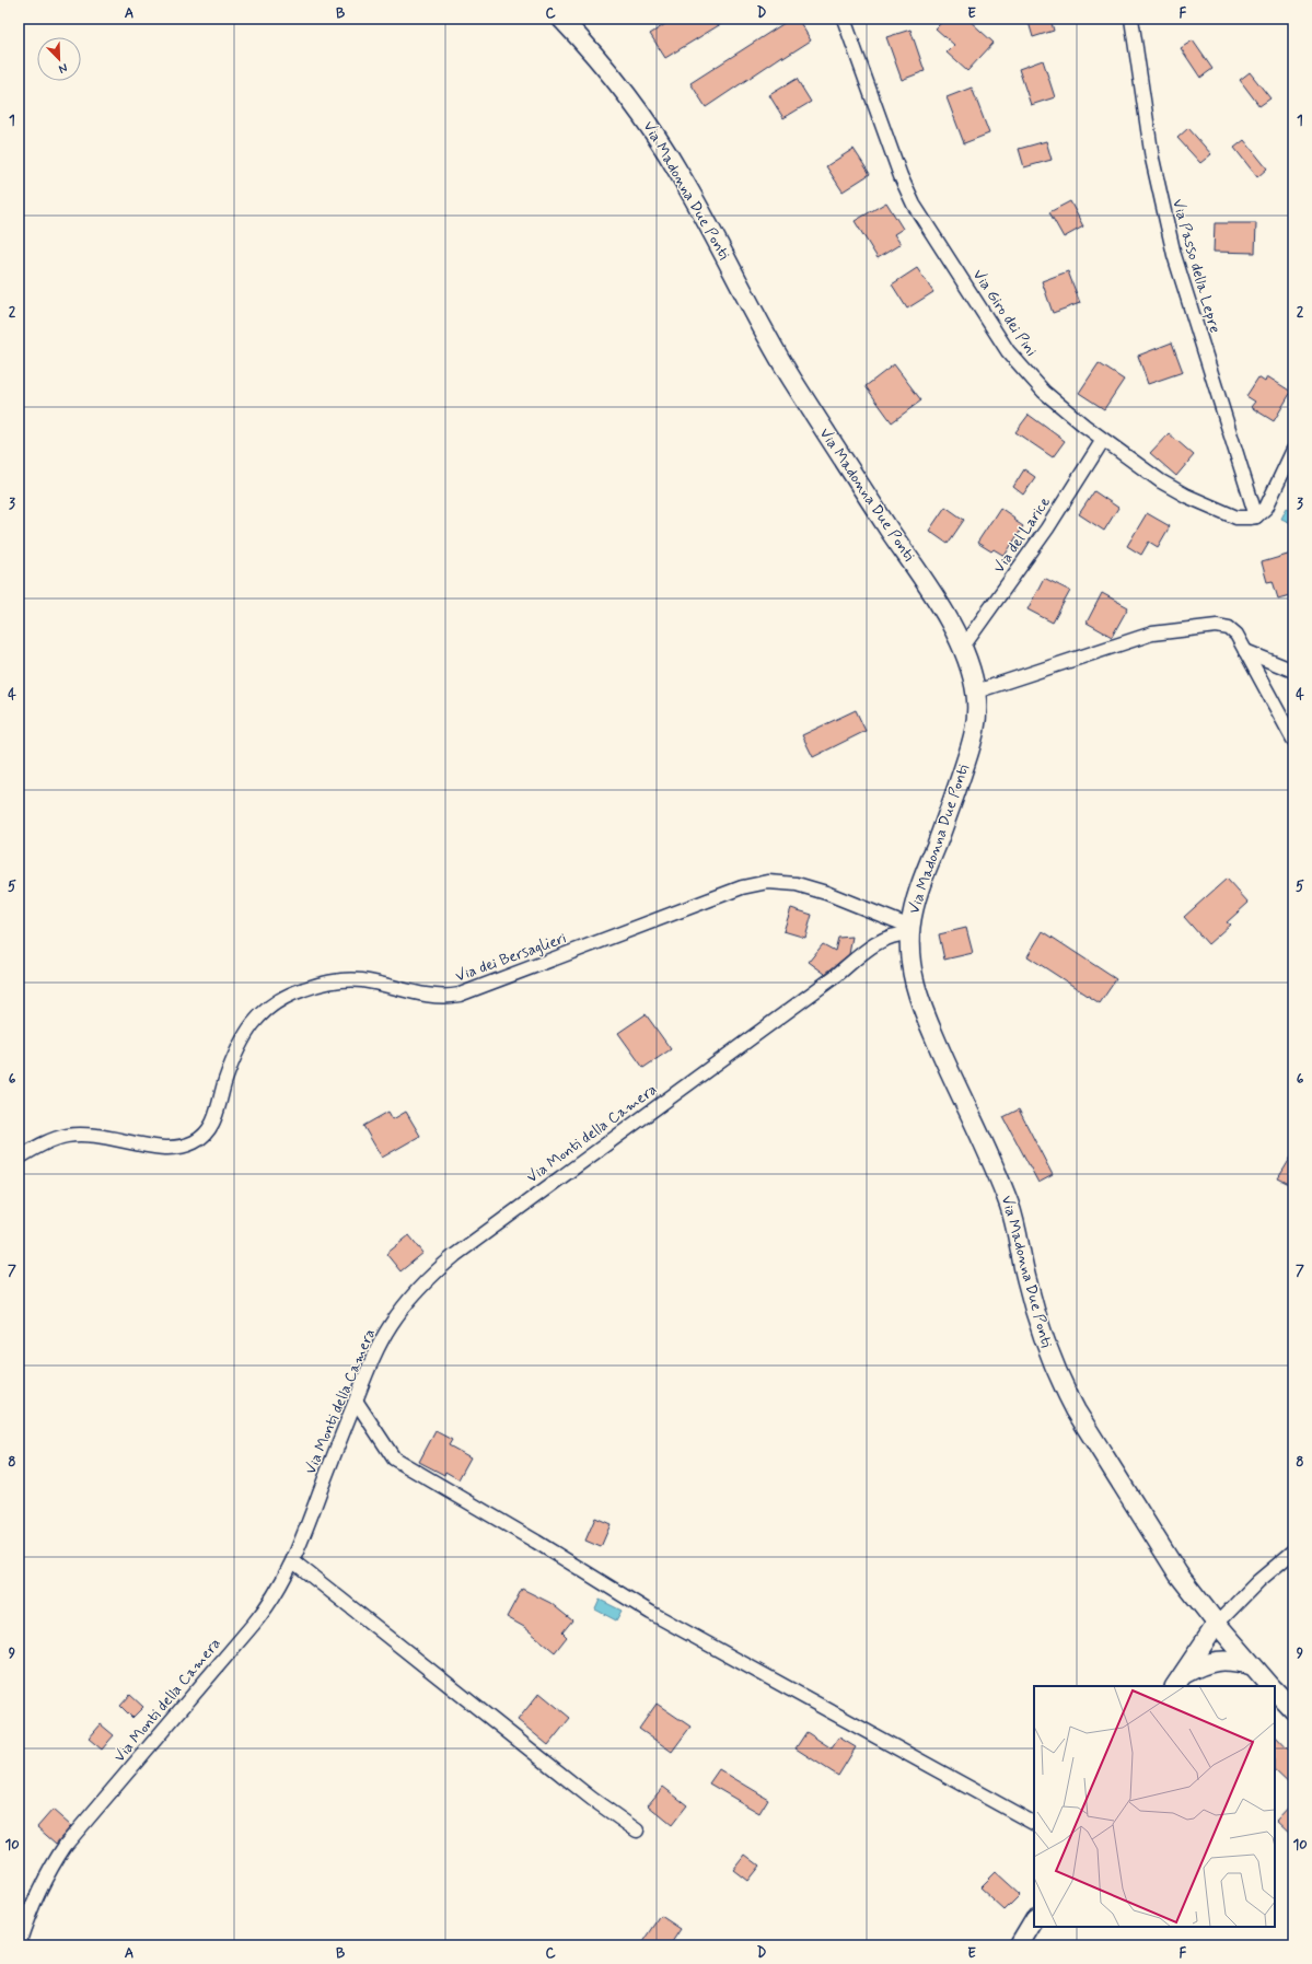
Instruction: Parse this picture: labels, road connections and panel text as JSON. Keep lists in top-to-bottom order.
{
  "streets": {
    "main road": ["Via Madonna Due Ponti"],
    "street": [
      "Via Passo della Lepre",
      "Via Giro dei Pini",
      "Via del Larice",
      "Via dei Bersaglieri",
      "Via Monti della Camera"
    ]
  },
  "crossings": [
    ["Via Madonna Due Ponti", "Via del Larice"],
    ["Via Madonna Due Ponti", "Via dei Bersaglieri"],
    ["Via Madonna Due Ponti", "Via Monti della Camera"],
    ["Via Passo della Lepre", "Via Giro dei Pini"],
    ["Via Giro dei Pini", "Via del Larice"],
    ["Via dei Bersaglieri", "Via Monti della Camera"]
  ],
  "north": "bottom right",
  "grid": {
    "columns": [
      "A",
      "B",
      "C",
      "D",
      "E",
      "F"
    ],
    "rows": [
      "1",
      "2",
      "3",
      "4",
      "5",
      "6",
      "7",
      "8",
      "9",
      "10"
    ]
  }
}
